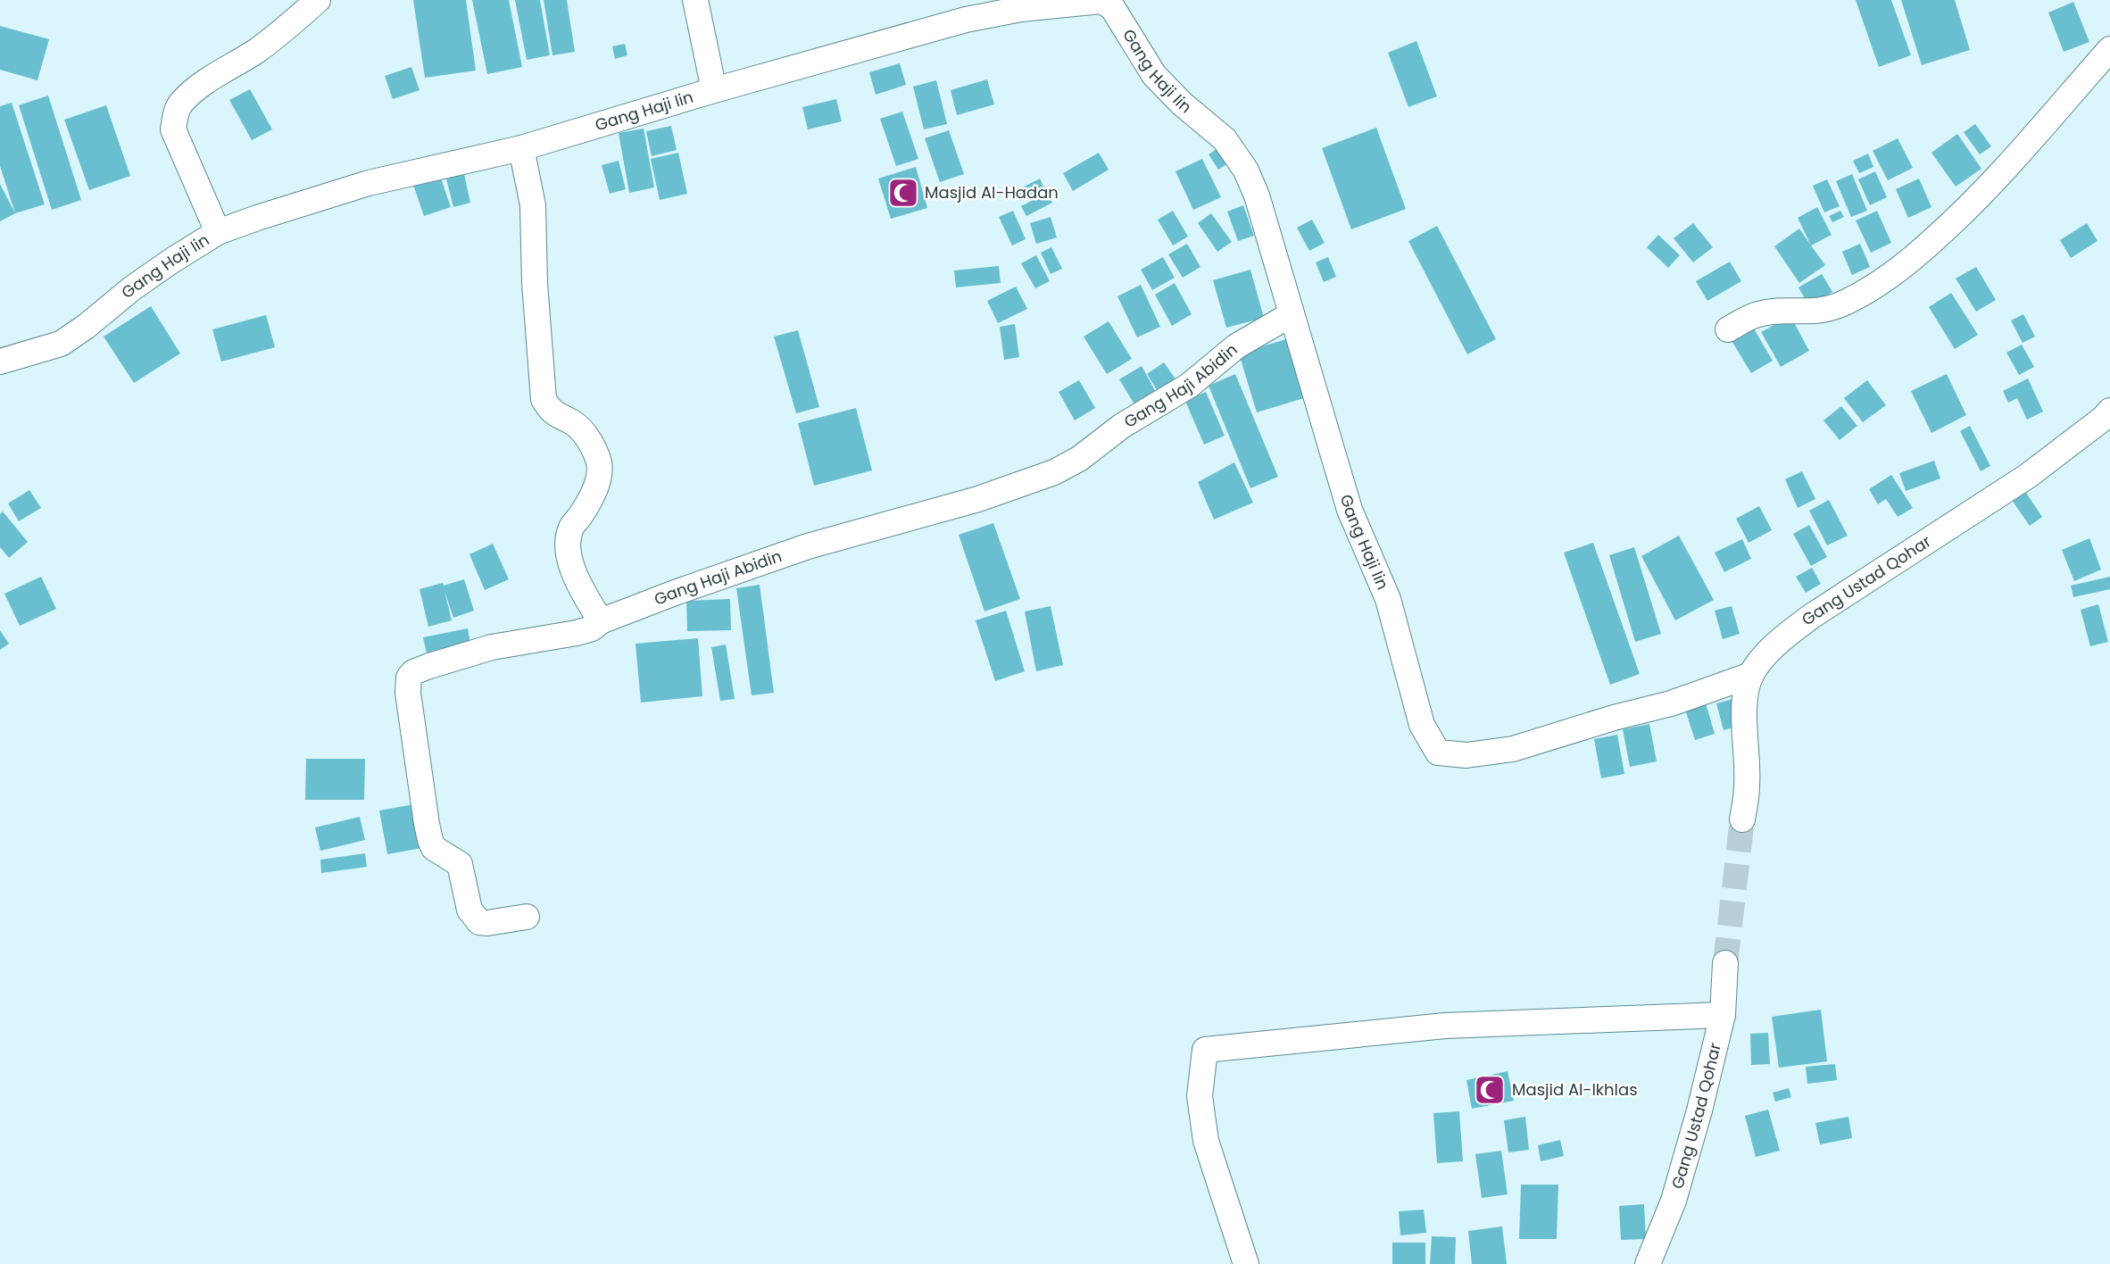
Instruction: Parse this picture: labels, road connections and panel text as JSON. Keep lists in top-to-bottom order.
{
  "streets": {
    "street": ["Gang Haji Iin", "Gang Haji Abidin", "Gang Ustad Qohar"]
  },
  "crossings": [
    ["Gang Haji Iin", "Gang Haji Abidin"],
    ["Gang Haji Iin", "Gang Ustad Qohar"]
  ],
  "places": {
    "mosque": ["Masjid Al-Hadan", "Masjid Al-Ikhlas"]
  }
}
